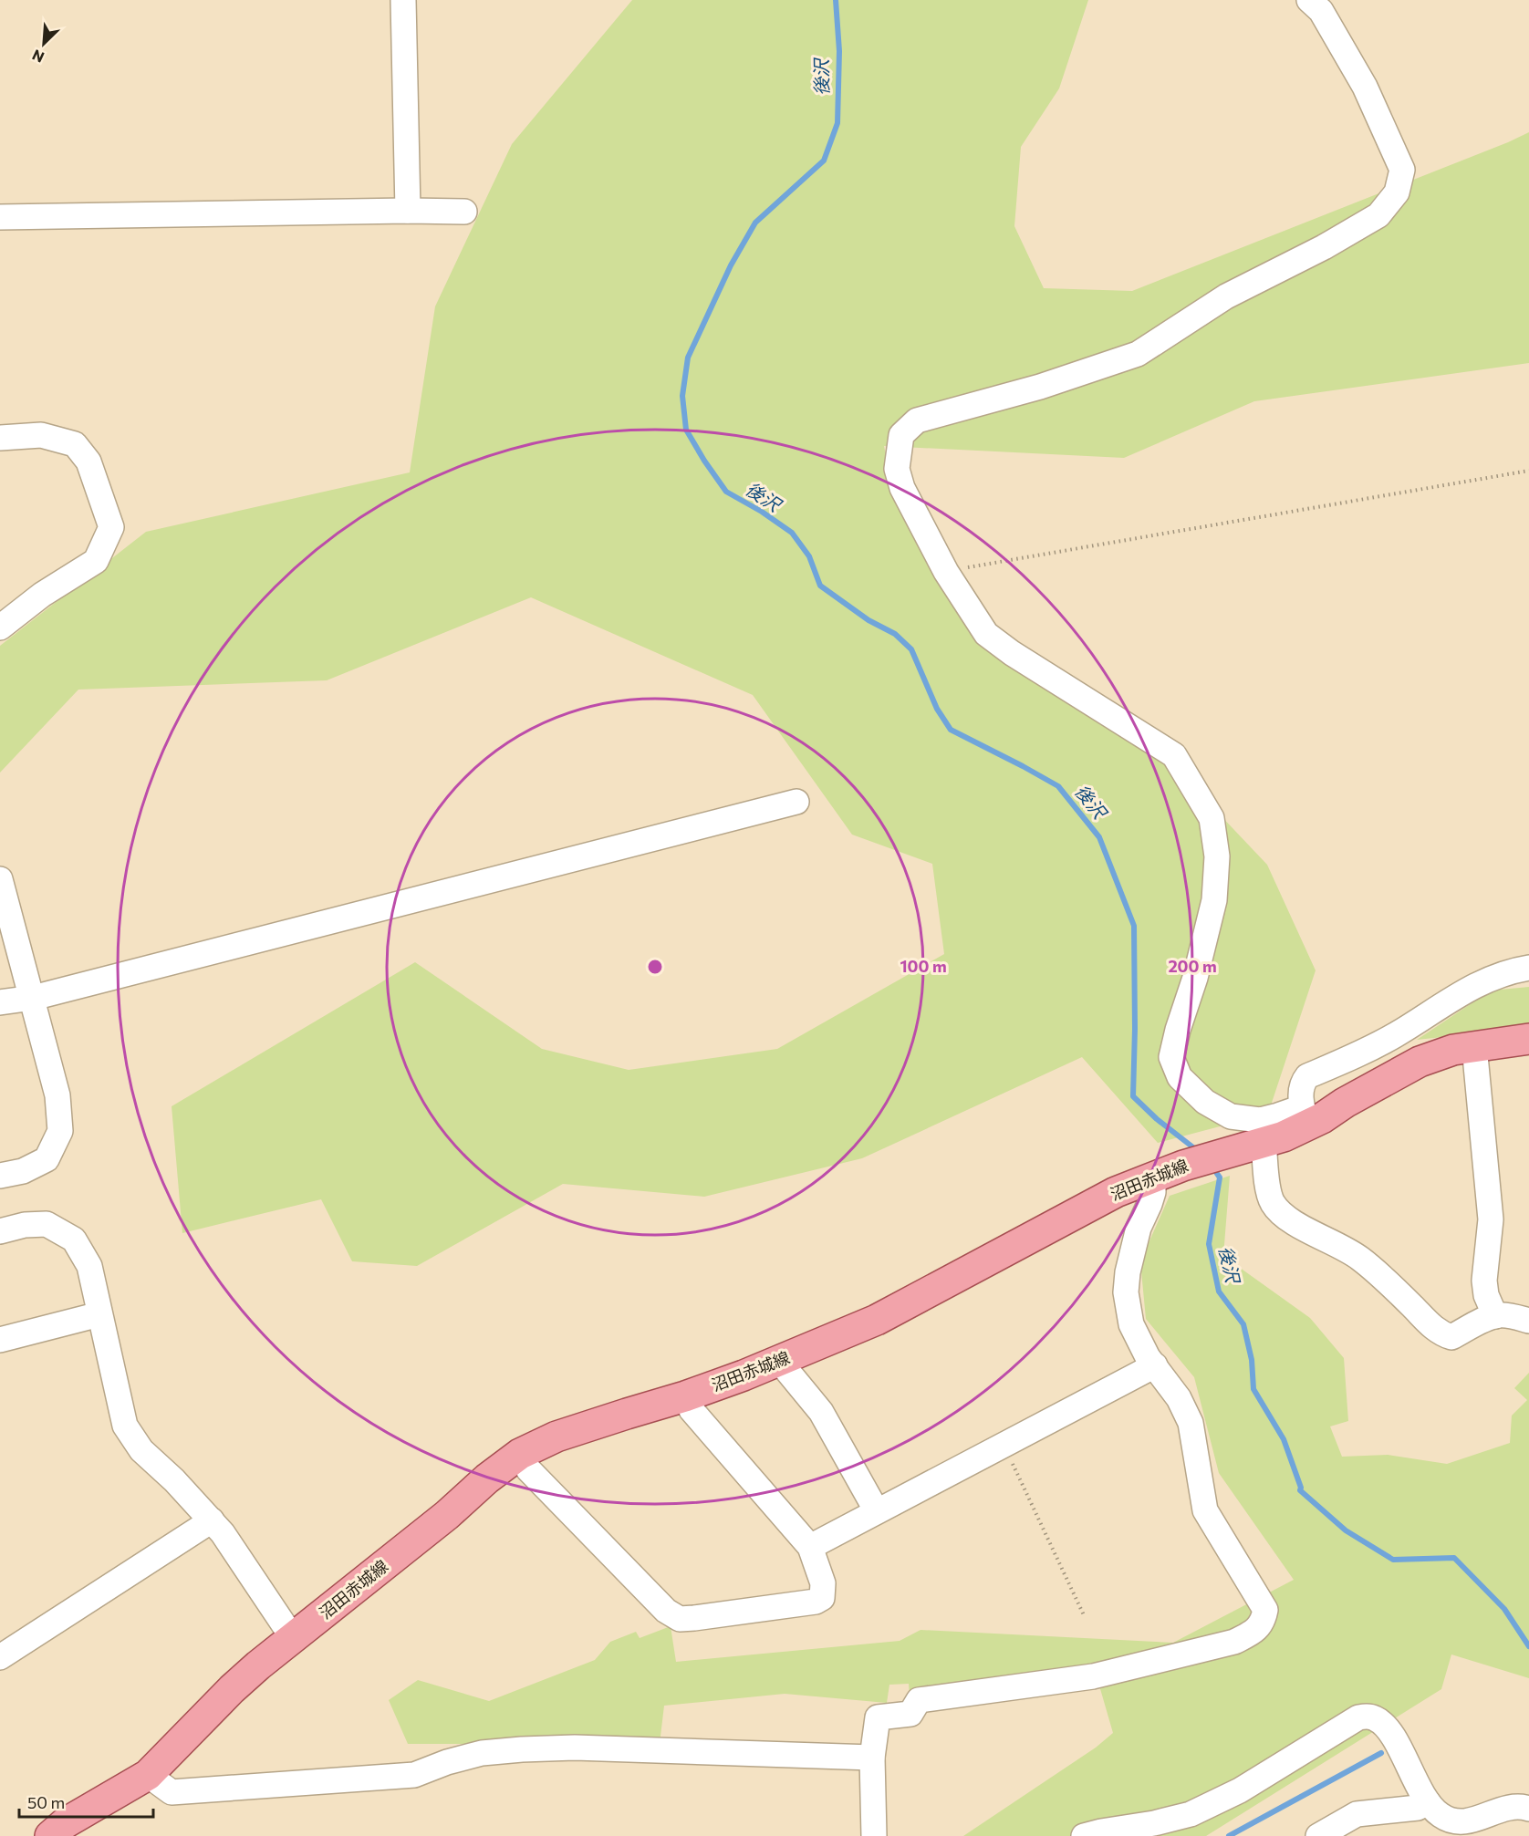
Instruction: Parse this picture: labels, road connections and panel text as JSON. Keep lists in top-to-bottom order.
{
  "streets": {
    "main road": ["沼田赤城線"]
  },
  "water": ["後沢"],
  "scale_bar": "50 m",
  "north": "bottom left",
  "rings": ["100 m", "200 m"]
}
